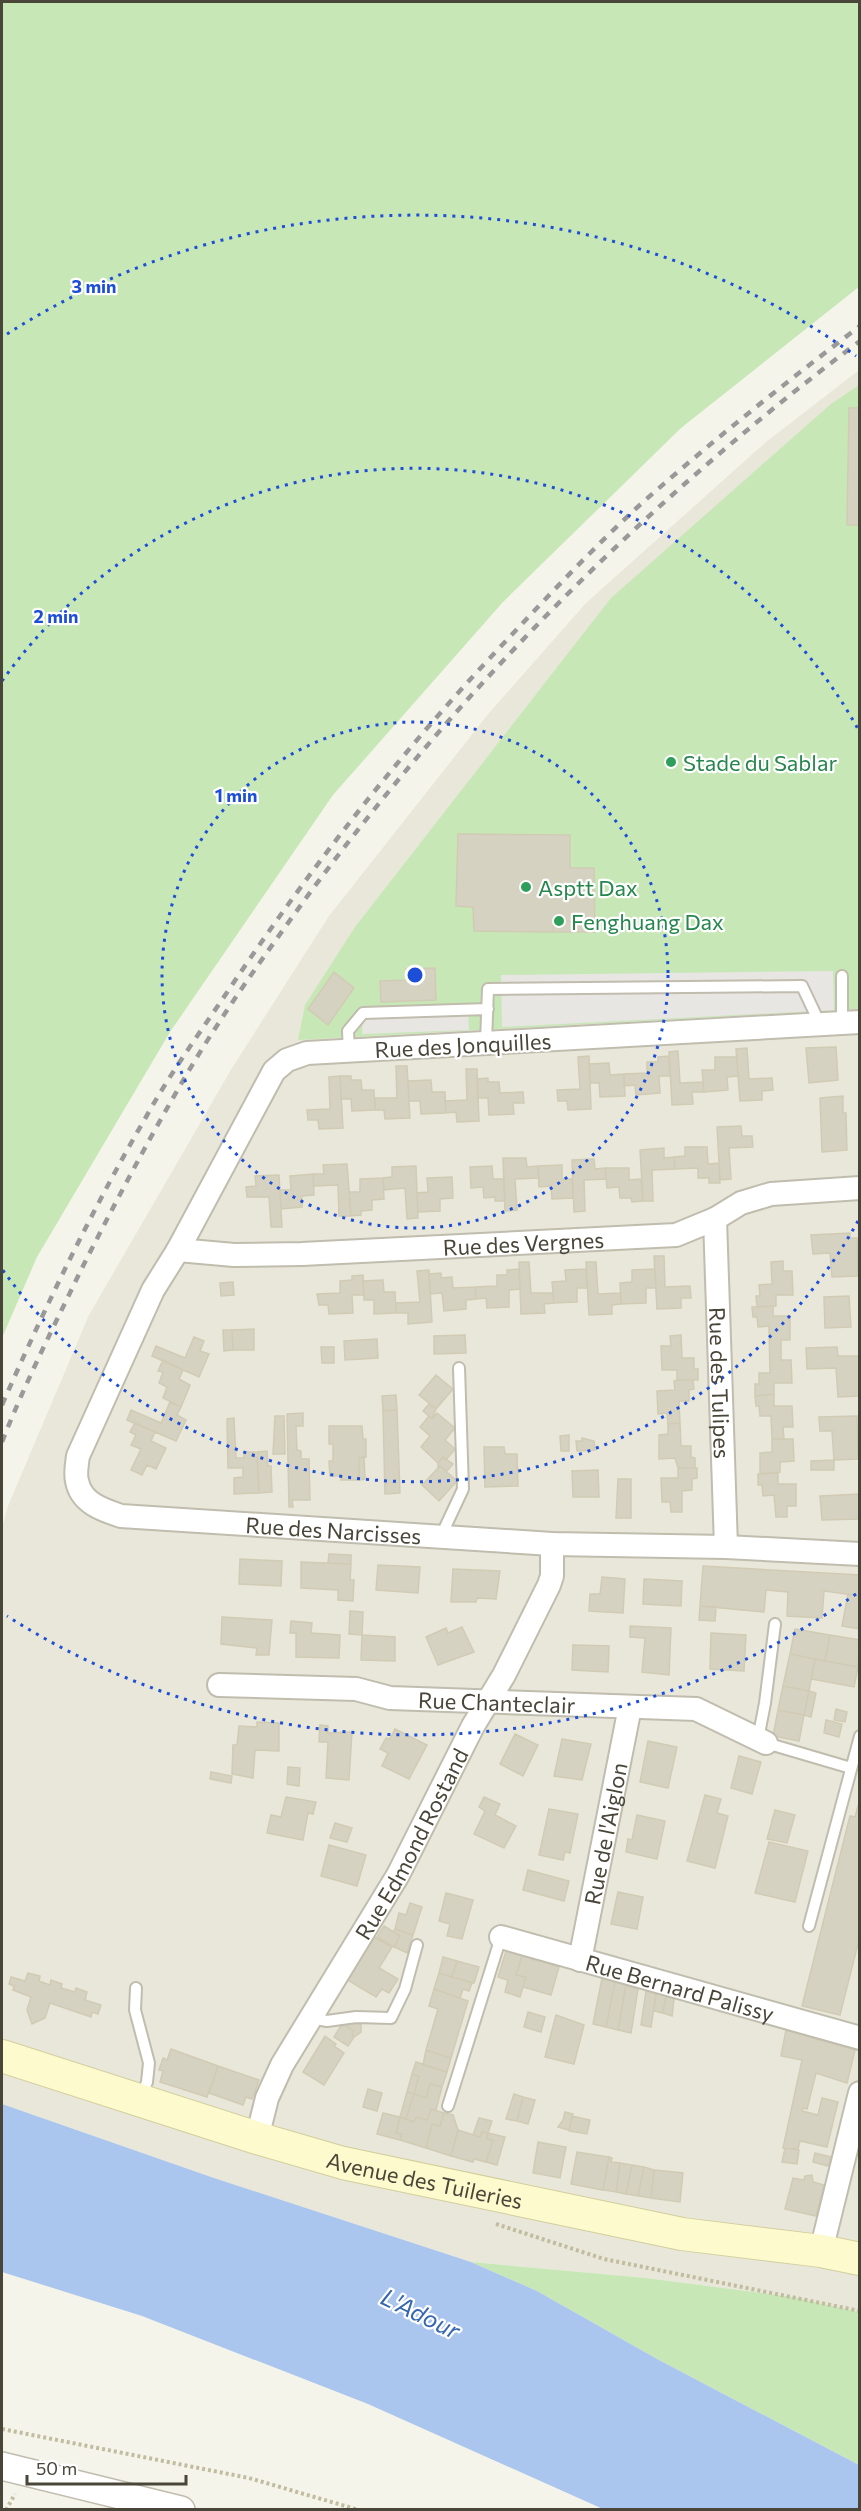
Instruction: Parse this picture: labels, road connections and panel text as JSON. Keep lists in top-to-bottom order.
{
  "streets": {
    "main road": ["Avenue des Tuileries"],
    "street": [
      "Rue des Jonquilles",
      "Rue des Vergnes",
      "Rue des Tulipes",
      "Rue des Narcisses",
      "Rue Chanteclair",
      "Rue de l'Aiglon",
      "Rue Edmond Rostand",
      "Rue Bernard Palissy"
    ]
  },
  "crossings": [
    ["Rue des Jonquilles", "Rue des Vergnes"],
    ["Rue des Jonquilles", "Rue des Narcisses"],
    ["Rue des Vergnes", "Rue des Tulipes"],
    ["Rue des Vergnes", "Rue des Narcisses"],
    ["Rue des Tulipes", "Rue des Narcisses"],
    ["Rue des Narcisses", "Rue Edmond Rostand"],
    ["Rue Chanteclair", "Rue de l'Aiglon"],
    ["Rue Chanteclair", "Rue Edmond Rostand"],
    ["Rue de l'Aiglon", "Rue Bernard Palissy"],
    ["Rue Edmond Rostand", "Avenue des Tuileries"]
  ],
  "water": ["L'Adour"],
  "places": ["Stade du Sablar", "Asptt Dax", "Fenghuang Dax"],
  "scale_bar": "50 m",
  "rings": ["3 min", "2 min", "1 min"]
}
